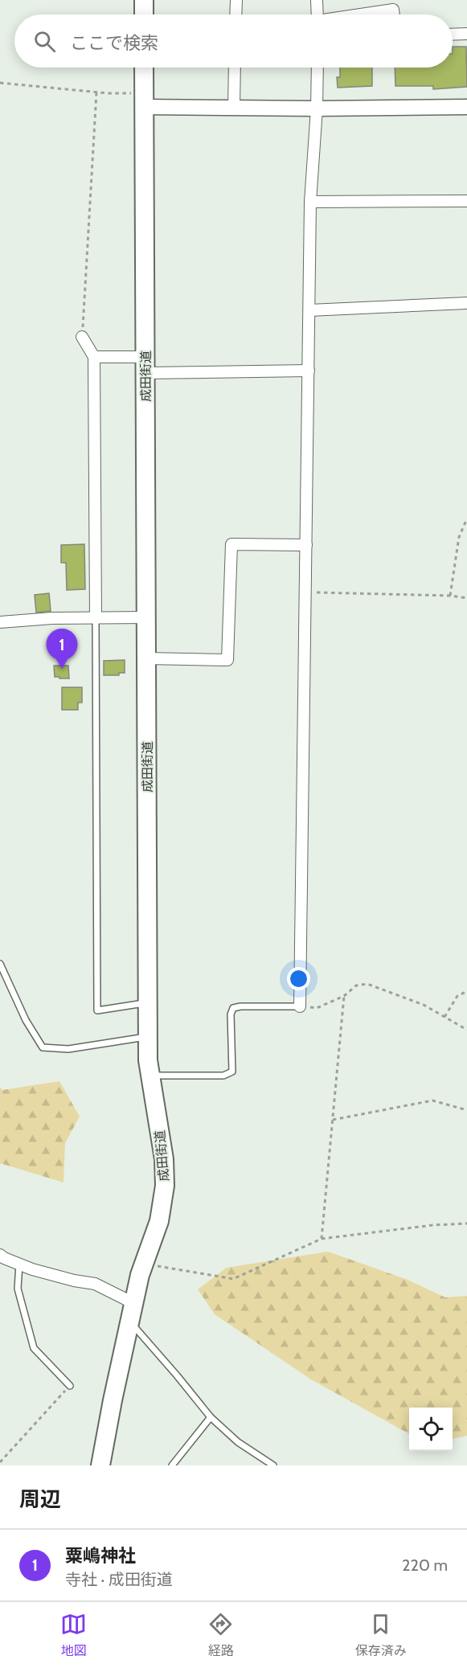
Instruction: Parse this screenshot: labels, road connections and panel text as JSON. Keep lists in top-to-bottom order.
{
  "streets": {
    "highway": ["成田街道"]
  },
  "page": {
    "search": "ここで検索",
    "pins": "1",
    "heading": "周辺",
    "list": [
      {
        "mark": "1",
        "name": "粟嶋神社",
        "note": "寺社 · 成田街道",
        "value": "220 m"
      }
    ],
    "nav": ["地図", "経路", "保存済み"]
  }
}
